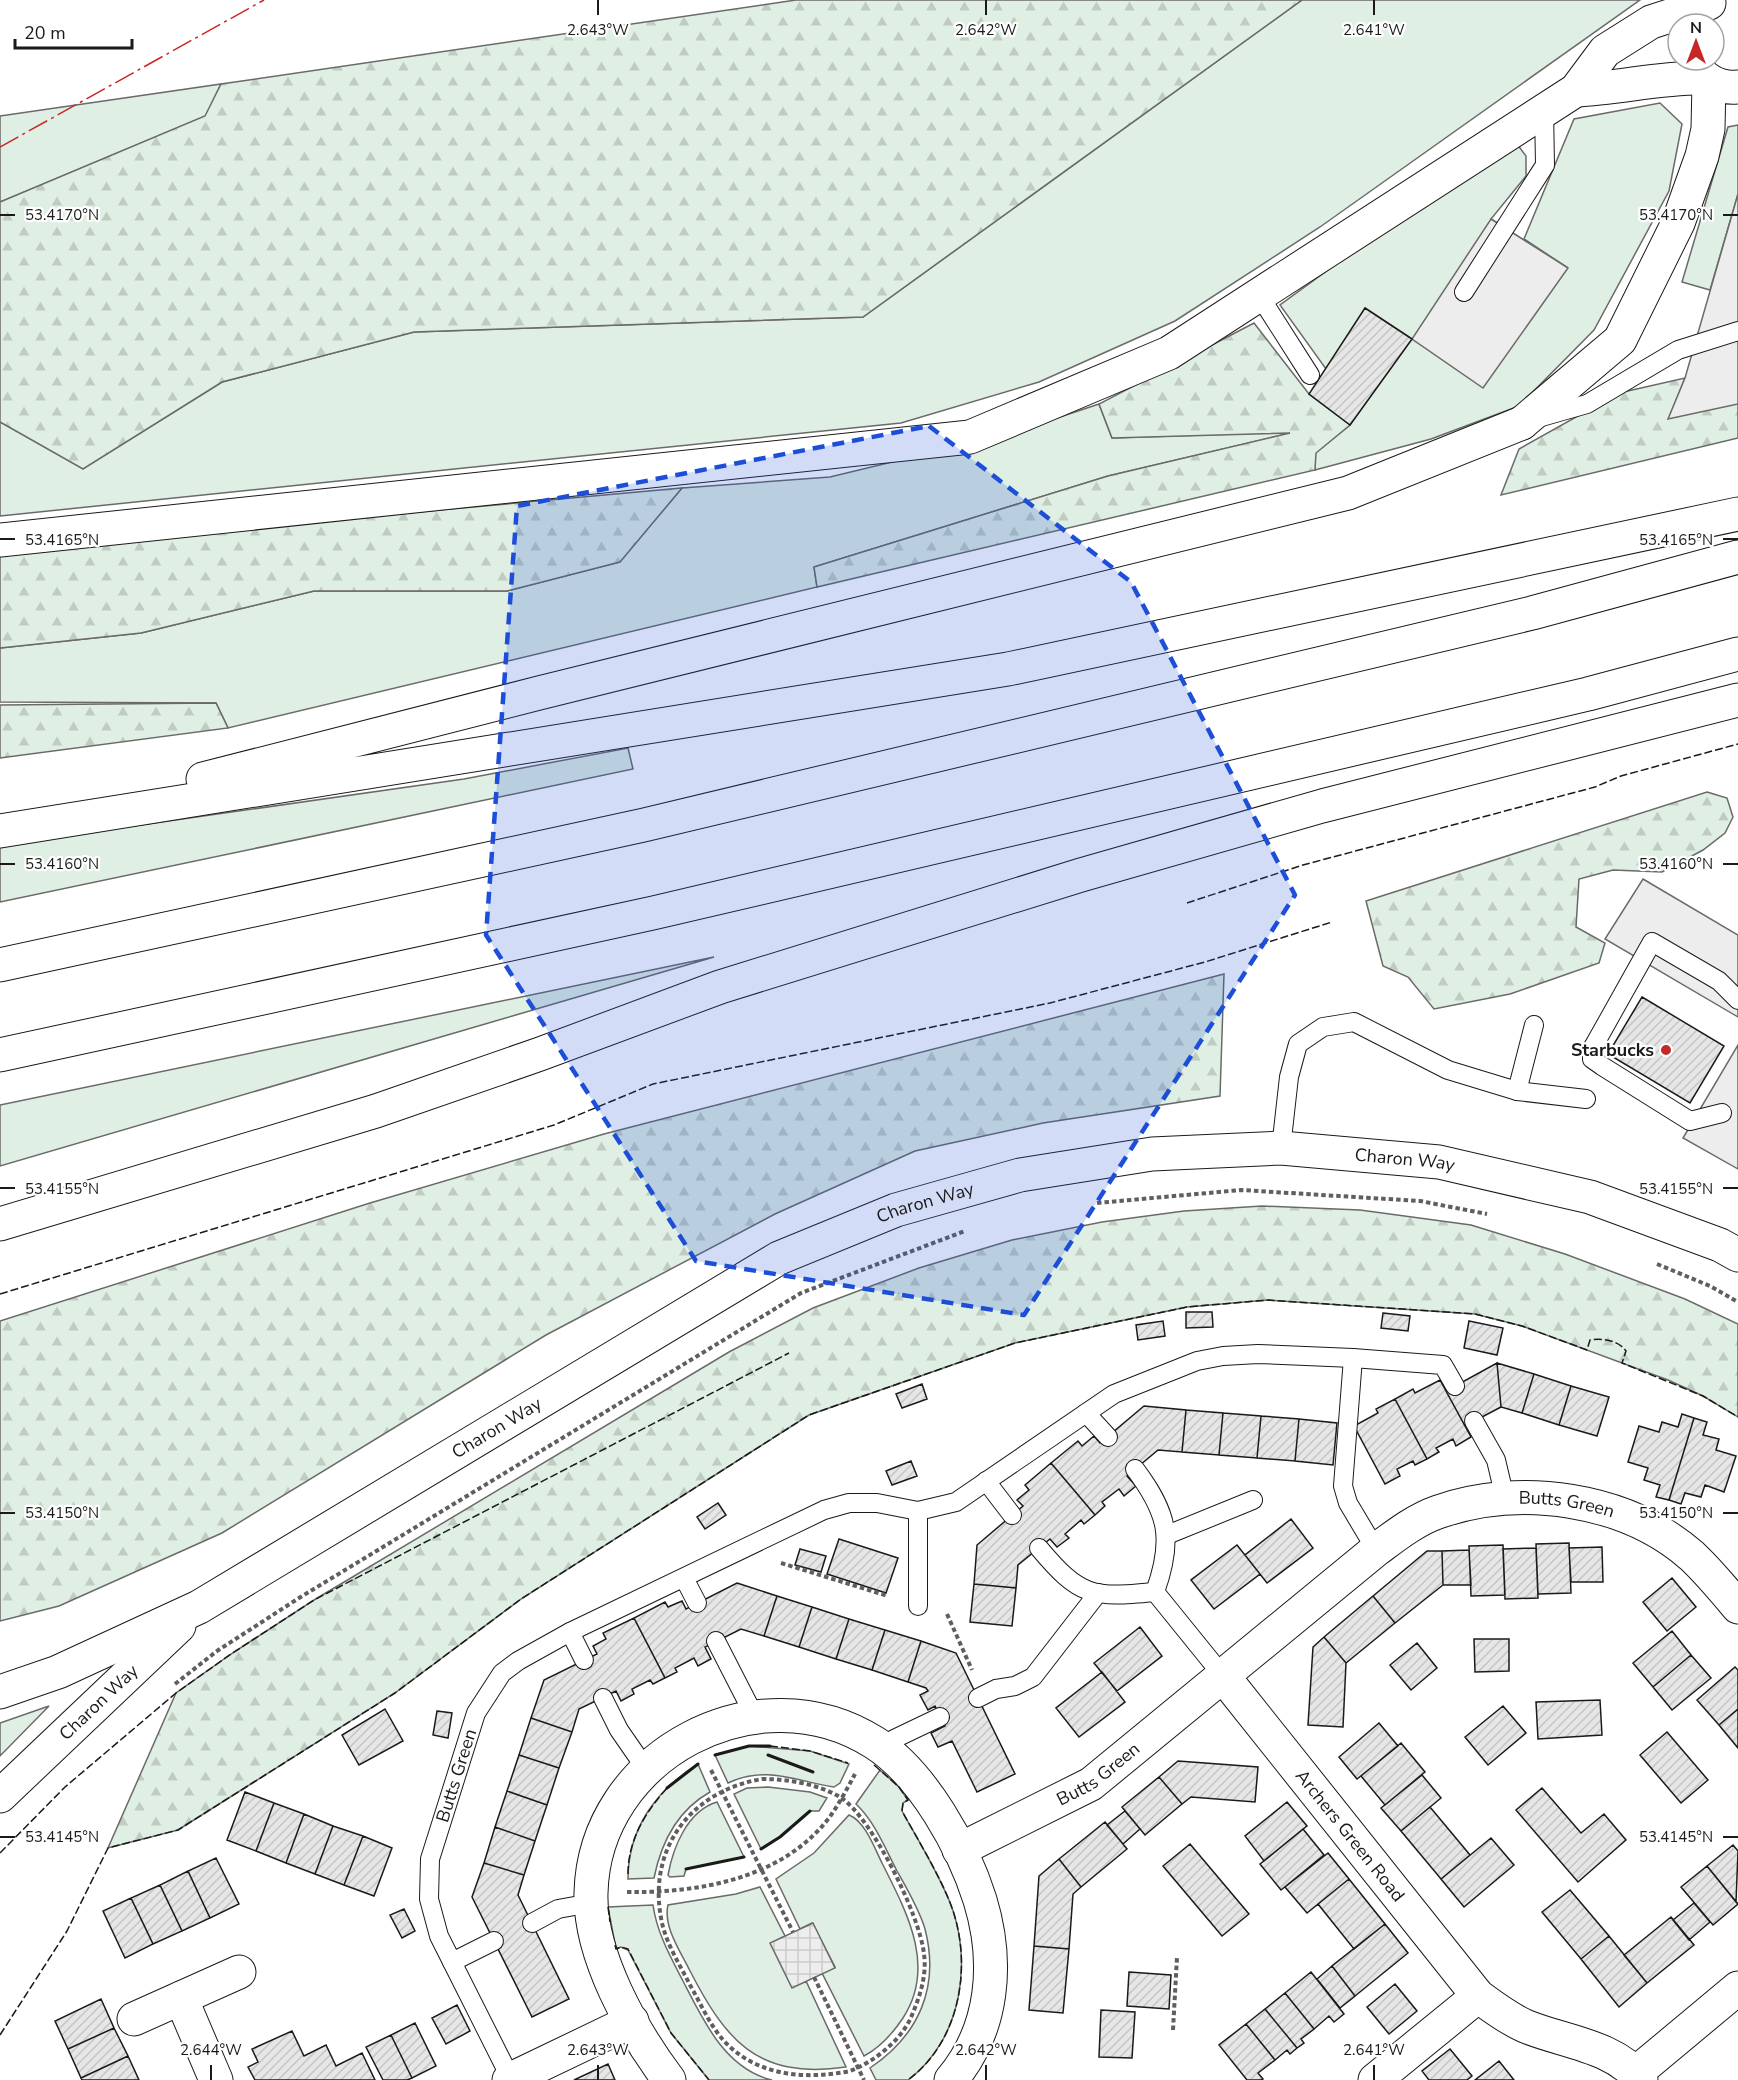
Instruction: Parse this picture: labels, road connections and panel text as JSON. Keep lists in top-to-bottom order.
{
  "streets": {
    "main road": ["Charon Way", "Butts Green", "Archers Green Road"]
  },
  "crossings": [
    ["Butts Green", "Archers Green Road"]
  ],
  "places": ["Starbucks"],
  "scale_bar": "20 m",
  "north": "top",
  "coordinates": [
    "2.643°W",
    "2.642°W",
    "2.641°W",
    "53.4170°N",
    "53.4165°N",
    "53.4160°N",
    "53.4155°N",
    "53.4150°N",
    "53.4145°N",
    "2.644°W"
  ]
}
